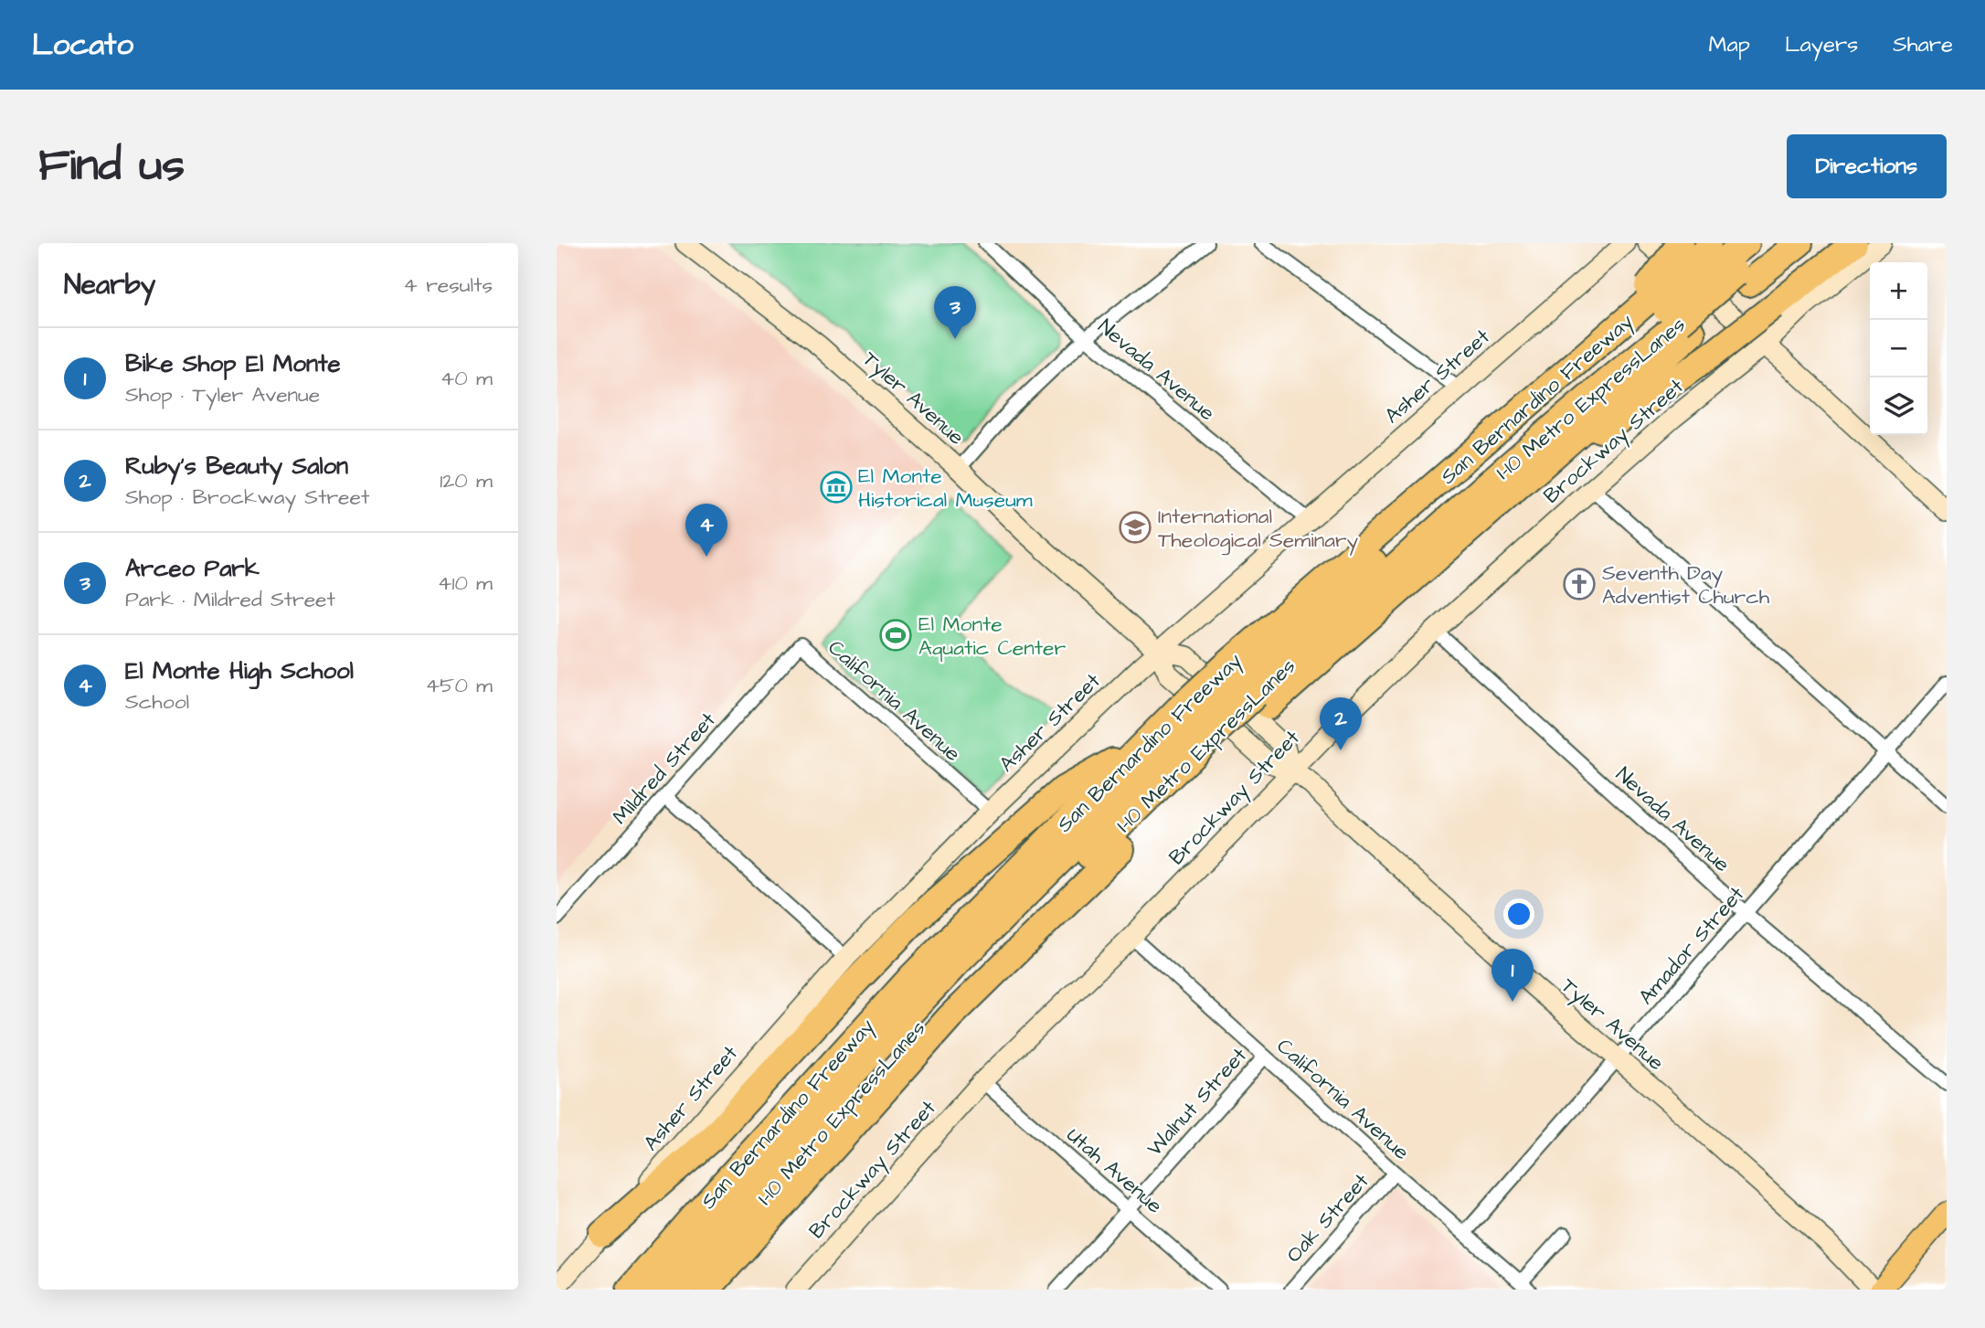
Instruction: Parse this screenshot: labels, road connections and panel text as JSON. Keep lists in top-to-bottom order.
{
  "streets": {
    "highway": ["I-10 Metro ExpressLanes", "San Bernardino Freeway"],
    "street": [
      "Nevada Avenue",
      "Asher Street",
      "Tyler Avenue",
      "Brockway Street",
      "California Avenue",
      "Mildred Street",
      "Amador Street",
      "Walnut Street",
      "Utah Avenue",
      "Oak Street"
    ]
  },
  "crossings": [
    ["Nevada Avenue", "Asher Street"],
    ["Nevada Avenue", "Brockway Street"],
    ["Nevada Avenue", "Amador Street"],
    ["Asher Street", "Tyler Avenue"],
    ["Asher Street", "California Avenue"],
    ["Tyler Avenue", "Brockway Street"],
    ["Tyler Avenue", "Amador Street"],
    ["I-10 Metro ExpressLanes", "San Bernardino Freeway"],
    ["Brockway Street", "California Avenue"],
    ["Brockway Street", "Utah Avenue"],
    ["California Avenue", "Mildred Street"],
    ["California Avenue", "Amador Street"],
    ["California Avenue", "Walnut Street"],
    ["California Avenue", "Oak Street"],
    ["Walnut Street", "Utah Avenue"]
  ],
  "places": {
    "museum": ["El Monte Historical Museum"],
    "school or university": ["International Theological Seminary"],
    "church": ["Seventh Day Adventist Church"],
    "sports": ["El Monte Aquatic Center"]
  },
  "page": {
    "header": "Locato",
    "nav": ["Map", "Layers", "Share"],
    "buttons": "Directions",
    "title": "Find us",
    "heading": ["Nearby", "4 results"],
    "map_buttons": ["+", "−"],
    "pins": [
      "3",
      "4",
      "2",
      "1"
    ],
    "list": [
      {
        "mark": "1",
        "name": "Bike Shop El Monte",
        "note": "Shop · Tyler Avenue",
        "value": "40 m"
      },
      {
        "mark": "2",
        "name": "Ruby's Beauty Salon",
        "note": "Shop · Brockway Street",
        "value": "120 m"
      },
      {
        "mark": "3",
        "name": "Arceo Park",
        "note": "Park · Mildred Street",
        "value": "410 m"
      },
      {
        "mark": "4",
        "name": "El Monte High School",
        "note": "School",
        "value": "450 m"
      }
    ]
  }
}
